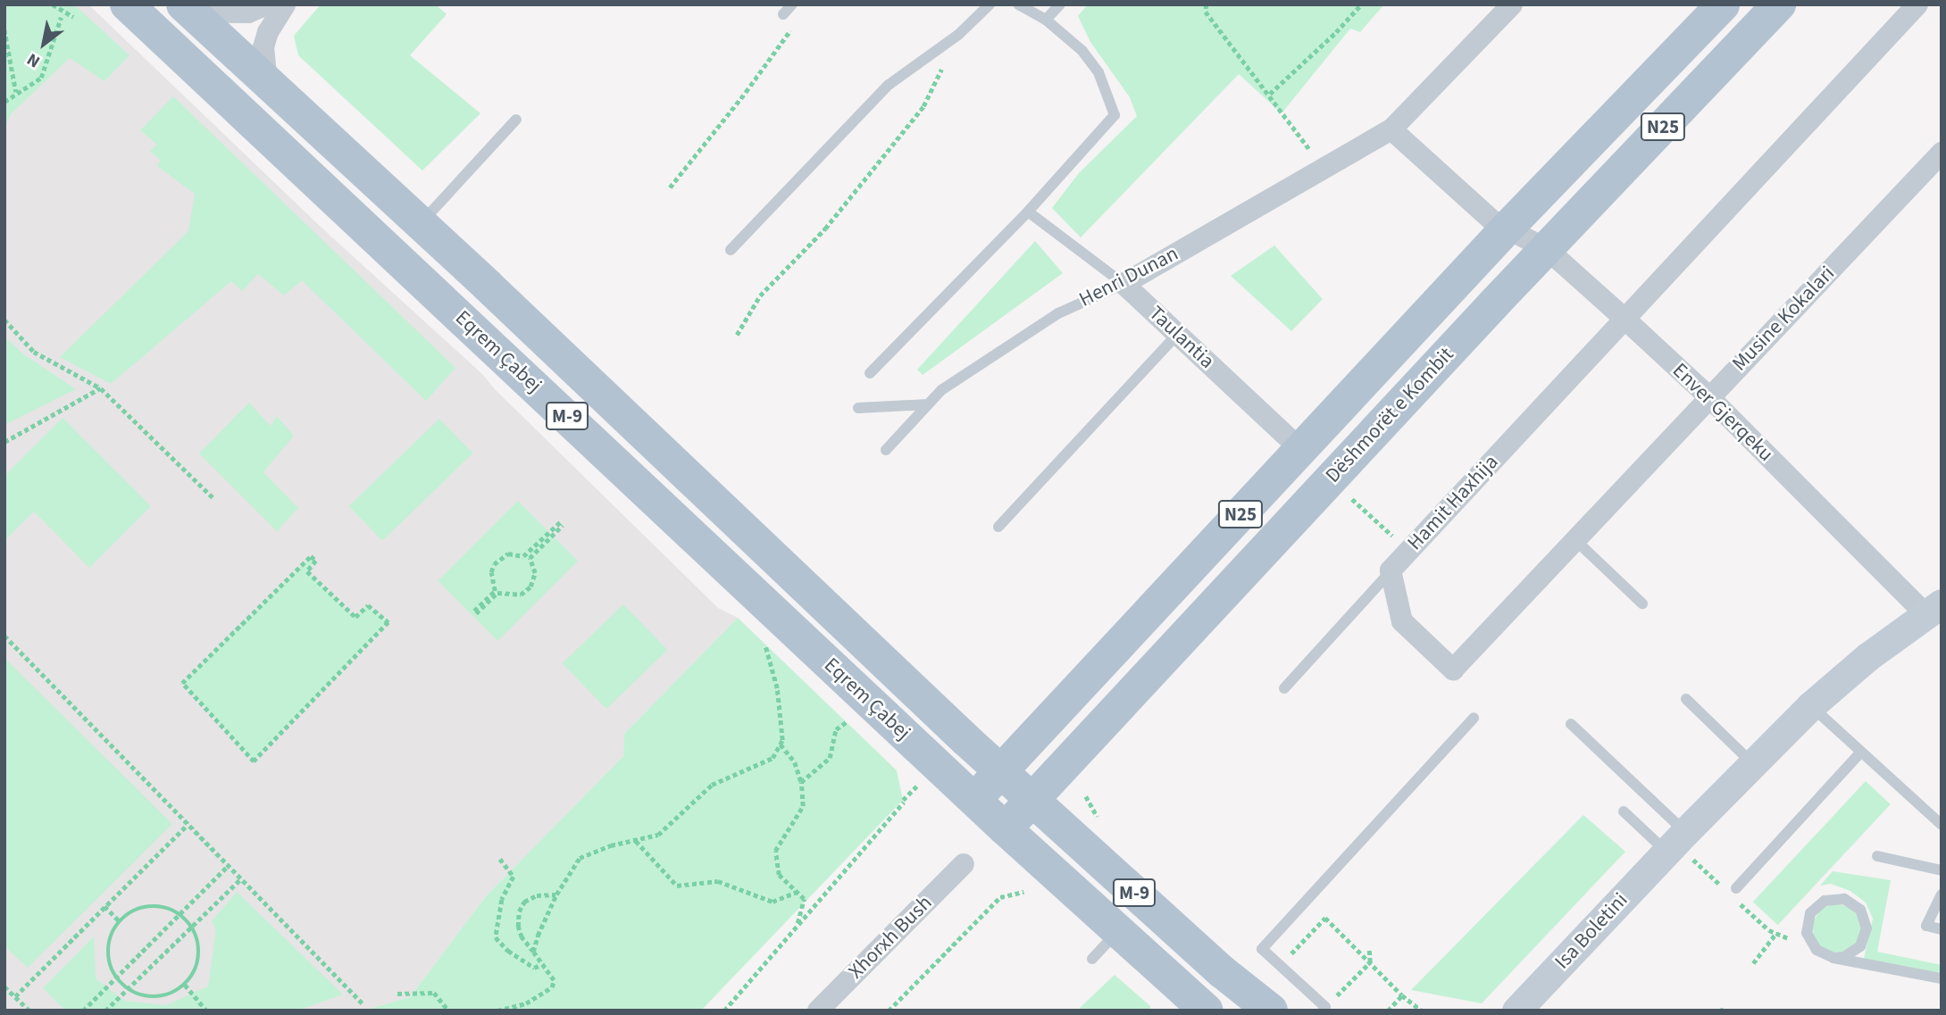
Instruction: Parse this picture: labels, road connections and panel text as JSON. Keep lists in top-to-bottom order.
{
  "streets": {
    "main road": [
      "N25",
      "Eqrem Çabej",
      "Dëshmorët e Kombit",
      "M-9"
    ],
    "street": [
      "Henri Dunan",
      "Musine Kokalari",
      "Taulantia",
      "Enver Gjerqeku",
      "Hamit Haxhija",
      "Isa Boletini",
      "Xhorxh Bush"
    ]
  },
  "crossings": [
    ["Henri Dunan", "Taulantia"],
    ["Musine Kokalari", "Enver Gjerqeku"],
    ["Musine Kokalari", "Hamit Haxhija"],
    ["Taulantia", "Dëshmorët e Kombit"],
    ["Eqrem Çabej", "Dëshmorët e Kombit"],
    ["Eqrem Çabej", "M-9"],
    ["Enver Gjerqeku", "Dëshmorët e Kombit"],
    ["Enver Gjerqeku", "Hamit Haxhija"],
    ["Enver Gjerqeku", "Isa Boletini"],
    ["Dëshmorët e Kombit", "M-9"]
  ],
  "north": "bottom left"
}
